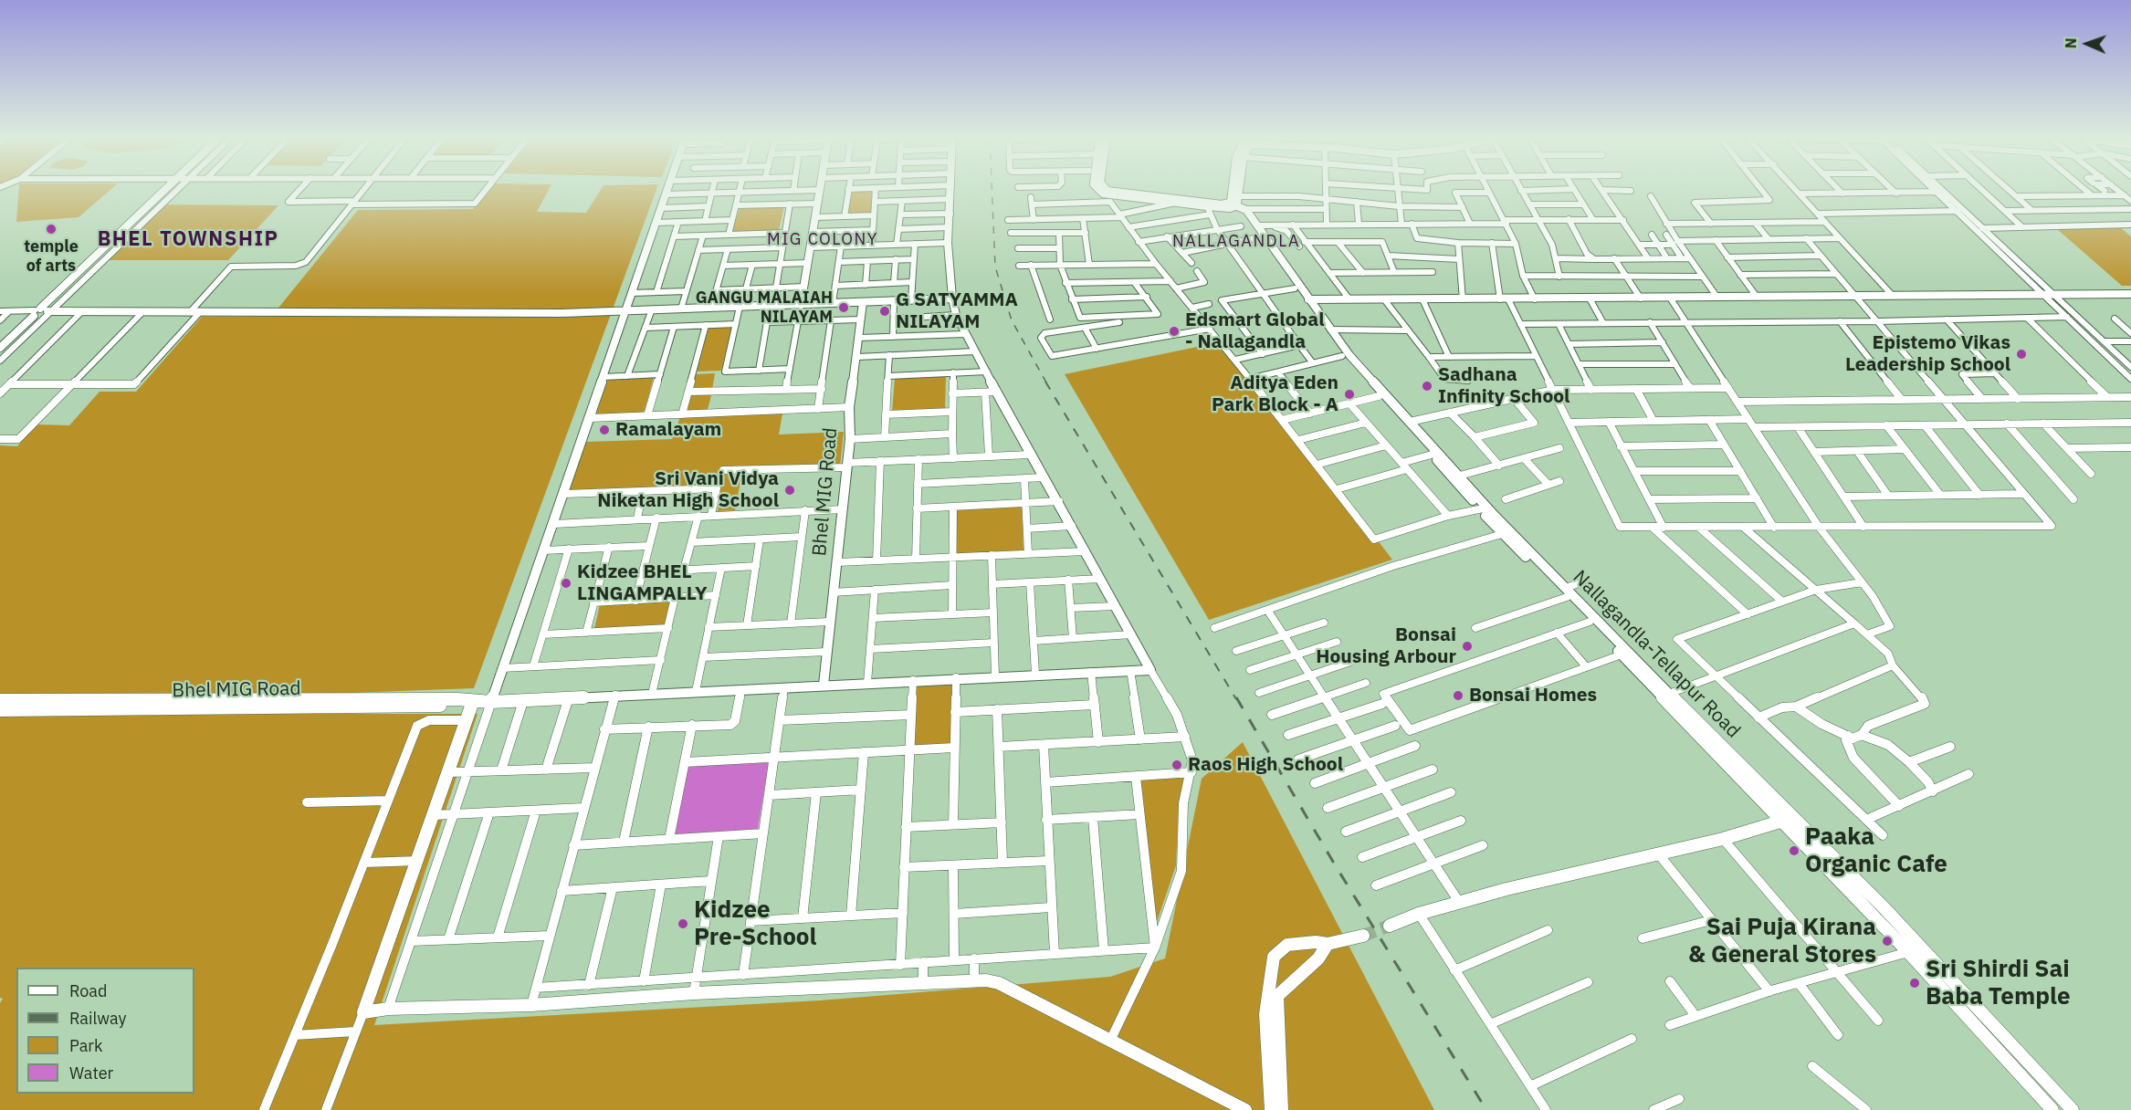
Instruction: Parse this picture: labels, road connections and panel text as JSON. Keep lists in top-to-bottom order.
{
  "streets": {
    "street": ["Bhel MIG Road", "Nallagandla-Tellapur Road"]
  },
  "districts": ["BHEL TOWNSHIP", "MIG COLONY", "NALLAGANDLA"],
  "places": [
    "temple of arts",
    "GANGU MALAIAH NILAYAM",
    "G SATYAMMA NILAYAM",
    "Edsmart Global - Nallagandla",
    "Epistemo Vikas Leadership School",
    "Sadhana Infinity School",
    "Aditya Eden Park Block - A",
    "Ramalayam",
    "Sri Vani Vidya Niketan High School",
    "Kidzee BHEL LINGAMPALLY",
    "Bonsai Housing Arbour",
    "Bonsai Homes",
    "Raos High School",
    "Paaka Organic Cafe",
    "Kidzee Pre-School",
    "Sai Puja Kirana & General Stores",
    "Sri Shirdi Sai Baba Temple"
  ],
  "legend": [
    "Road",
    "Railway",
    "Park",
    "Water"
  ],
  "north": "left"
}
